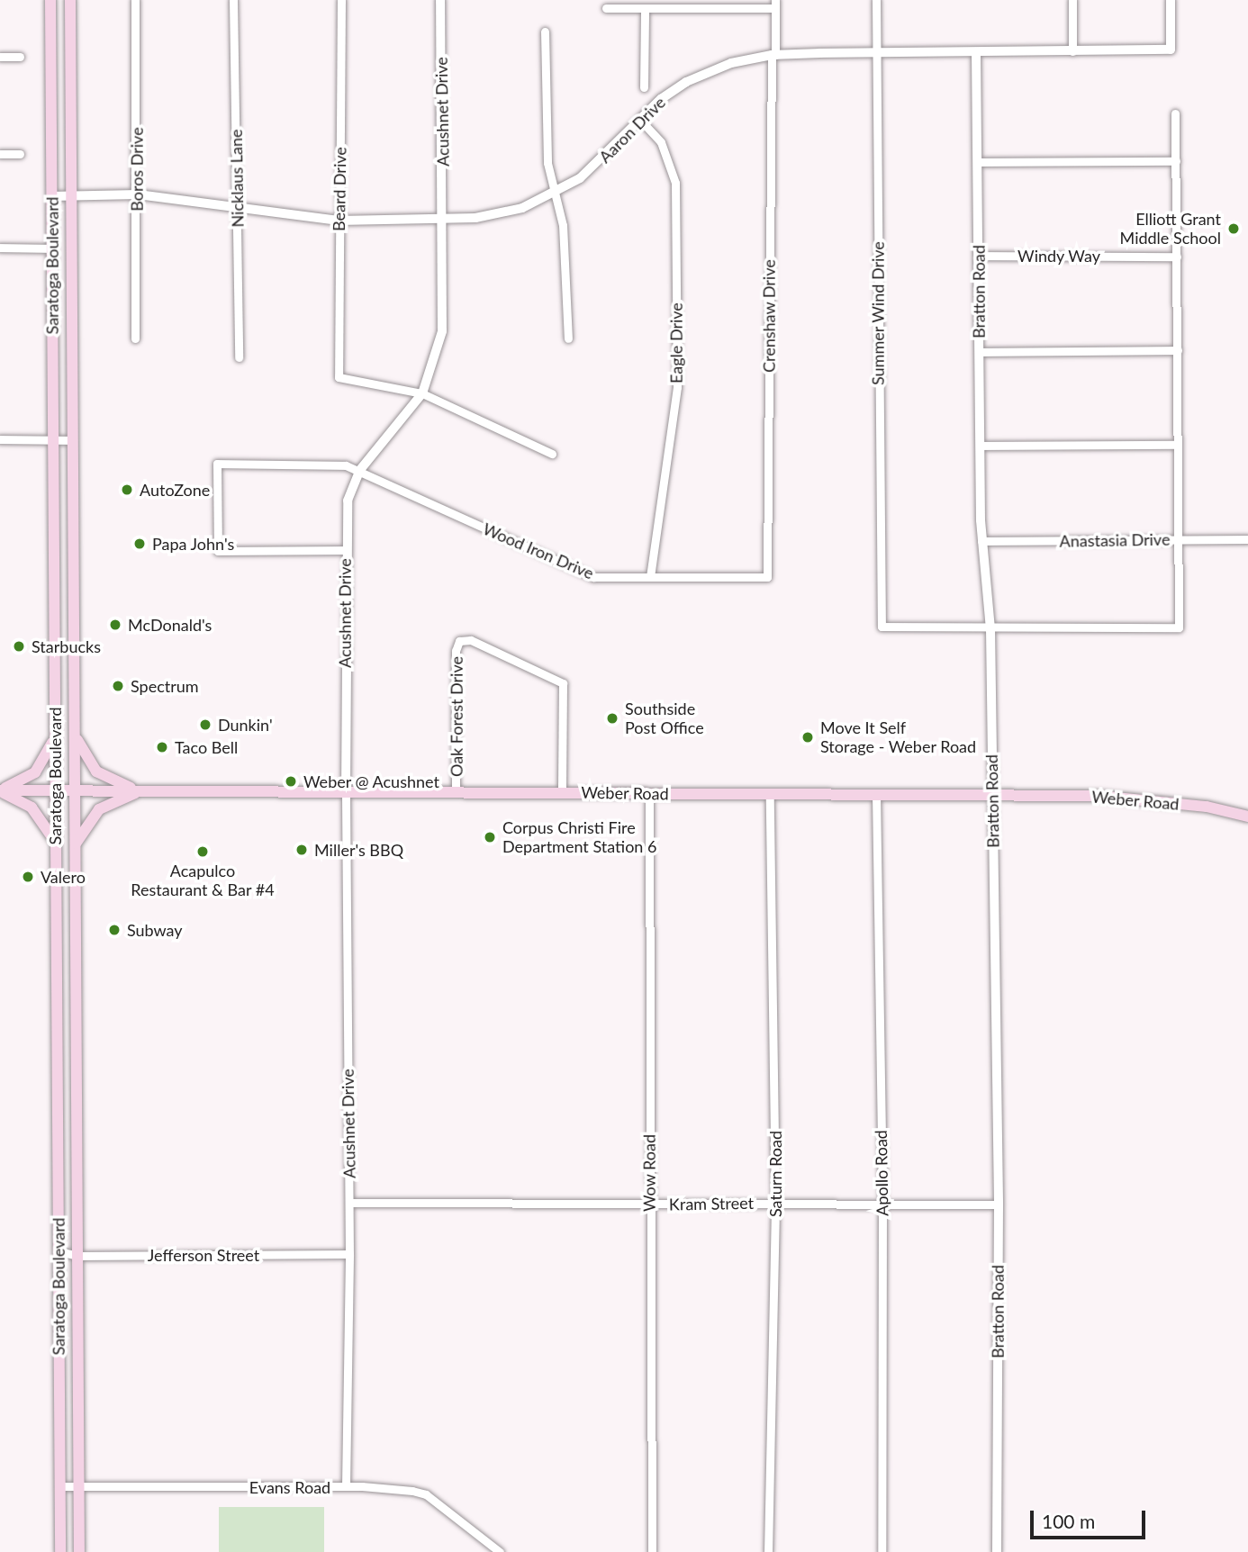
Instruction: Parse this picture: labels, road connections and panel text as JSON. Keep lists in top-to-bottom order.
{
  "streets": {
    "main road": ["Saratoga Boulevard", "Weber Road"],
    "street": [
      "Acushnet Drive",
      "Aaron Drive",
      "Boros Drive",
      "Nicklaus Lane",
      "Beard Drive",
      "Windy Way",
      "Bratton Road",
      "Summer Wind Drive",
      "Crenshaw Drive",
      "Eagle Drive",
      "Anastasia Drive",
      "Wood Iron Drive",
      "Oak Forest Drive",
      "Wow Road",
      "Apollo Road",
      "Saturn Road",
      "Kram Street",
      "Jefferson Street",
      "Evans Road"
    ]
  },
  "crossings": [
    ["Acushnet Drive", "Aaron Drive"],
    ["Acushnet Drive", "Beard Drive"],
    ["Acushnet Drive", "Wood Iron Drive"],
    ["Acushnet Drive", "Weber Road"],
    ["Acushnet Drive", "Kram Street"],
    ["Acushnet Drive", "Jefferson Street"],
    ["Acushnet Drive", "Evans Road"],
    ["Aaron Drive", "Boros Drive"],
    ["Aaron Drive", "Nicklaus Lane"],
    ["Aaron Drive", "Beard Drive"],
    ["Aaron Drive", "Saratoga Boulevard"],
    ["Aaron Drive", "Bratton Road"],
    ["Aaron Drive", "Summer Wind Drive"],
    ["Aaron Drive", "Crenshaw Drive"],
    ["Aaron Drive", "Eagle Drive"],
    ["Windy Way", "Bratton Road"],
    ["Saratoga Boulevard", "Weber Road"],
    ["Saratoga Boulevard", "Jefferson Street"],
    ["Saratoga Boulevard", "Evans Road"],
    ["Bratton Road", "Summer Wind Drive"],
    ["Bratton Road", "Anastasia Drive"],
    ["Bratton Road", "Weber Road"],
    ["Bratton Road", "Kram Street"],
    ["Crenshaw Drive", "Wood Iron Drive"],
    ["Eagle Drive", "Wood Iron Drive"],
    ["Oak Forest Drive", "Weber Road"],
    ["Weber Road", "Wow Road"],
    ["Weber Road", "Apollo Road"],
    ["Weber Road", "Saturn Road"],
    ["Wow Road", "Kram Street"],
    ["Apollo Road", "Kram Street"],
    ["Saturn Road", "Kram Street"]
  ],
  "places": [
    "Elliott Grant Middle School",
    "AutoZone",
    "Papa John's",
    "McDonald's",
    "Starbucks",
    "Spectrum",
    "Southside Post Office",
    "Dunkin'",
    "Move It Self Storage - Weber Road",
    "Taco Bell",
    "Weber @ Acushnet",
    "Corpus Christi Fire Department Station 6",
    "Miller's BBQ",
    "Acapulco Restaurant & Bar #4",
    "Valero",
    "Subway"
  ],
  "scale_bar": "100 m"
}
